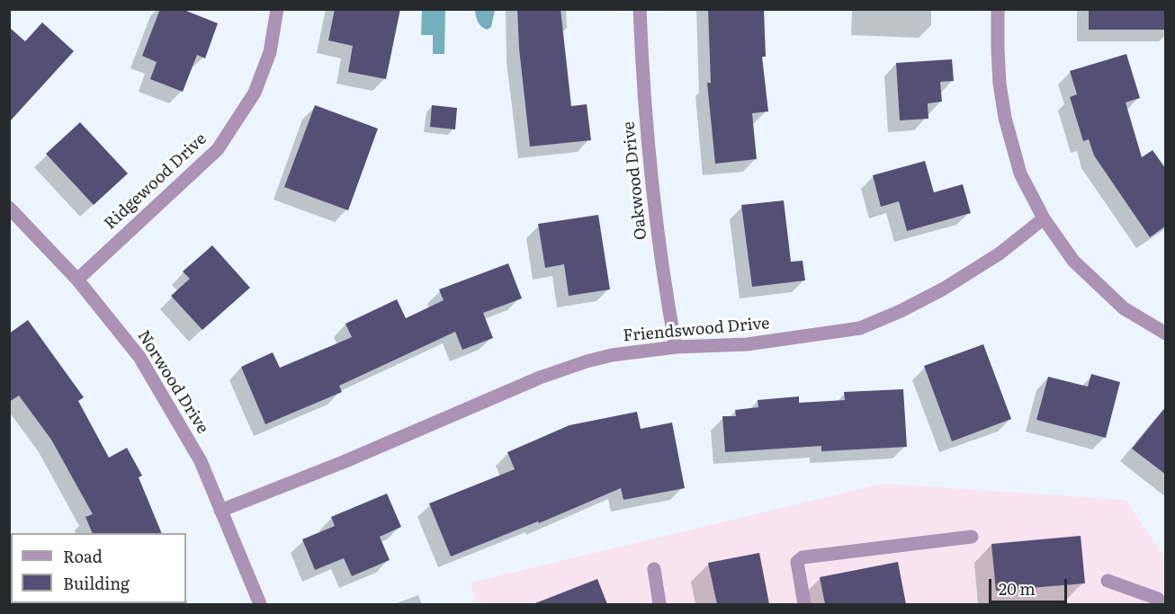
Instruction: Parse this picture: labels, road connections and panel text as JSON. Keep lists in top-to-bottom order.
{
  "streets": {
    "street": [
      "Oakwood Drive",
      "Ridgewood Drive",
      "Friendswood Drive",
      "Norwood Drive"
    ]
  },
  "crossings": [
    ["Oakwood Drive", "Friendswood Drive"],
    ["Ridgewood Drive", "Norwood Drive"],
    ["Friendswood Drive", "Norwood Drive"]
  ],
  "legend": ["Road", "Building"],
  "scale_bar": "20 m"
}
